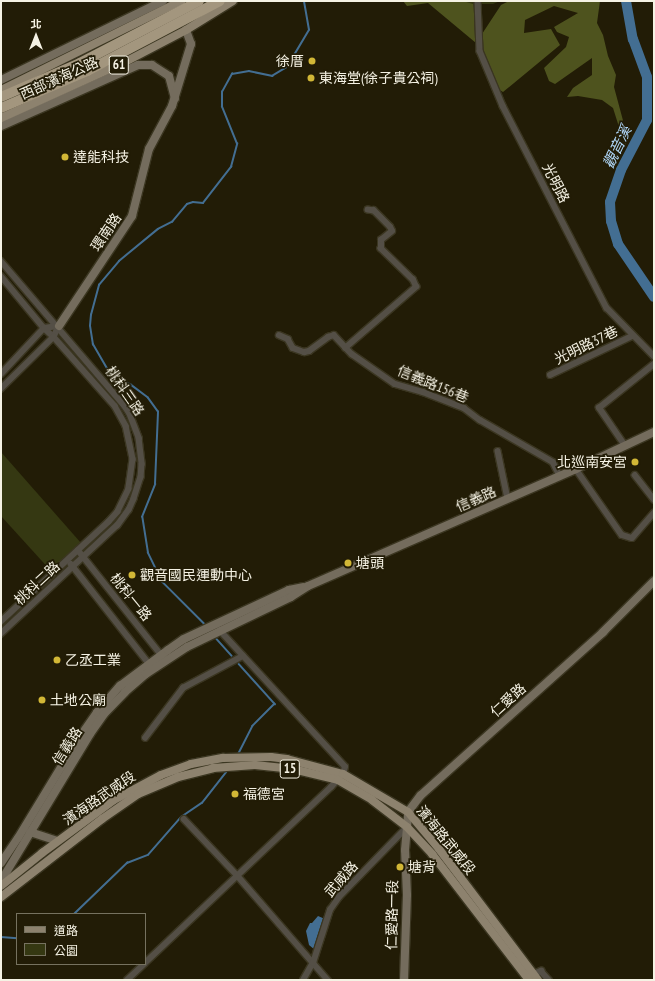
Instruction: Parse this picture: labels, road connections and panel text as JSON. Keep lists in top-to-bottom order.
{
  "streets": {
    "highway": ["61"],
    "main road": ["西部濱海公路", "15", "濱海路武威段"],
    "street": [
      "光明路",
      "環南路",
      "光明路37巷",
      "信義路156巷",
      "桃科三路",
      "信義路",
      "桃科二路",
      "桃科一路",
      "仁愛路",
      "武威路",
      "仁愛路一段"
    ]
  },
  "crossings": [
    ["西部濱海公路", "環南路"],
    ["光明路", "光明路37巷"],
    ["環南路", "桃科三路"],
    ["信義路156巷", "信義路"],
    ["桃科三路", "桃科二路"],
    ["桃科三路", "桃科一路"],
    ["信義路", "桃科一路"],
    ["桃科二路", "桃科一路"],
    ["仁愛路", "濱海路武威段"],
    ["濱海路武威段", "武威路"],
    ["濱海路武威段", "仁愛路一段"],
    ["武威路", "仁愛路一段"]
  ],
  "water": ["觀音溪"],
  "places": [
    "徐厝",
    "東海堂(徐子貴公祠)",
    "達能科技",
    "北巡南安宮",
    "塘頭",
    "觀音國民運動中心",
    "乙丞工業",
    "土地公廟",
    "福德宮",
    "塘背"
  ],
  "legend": ["道路", "公園"],
  "north": "top"
}
